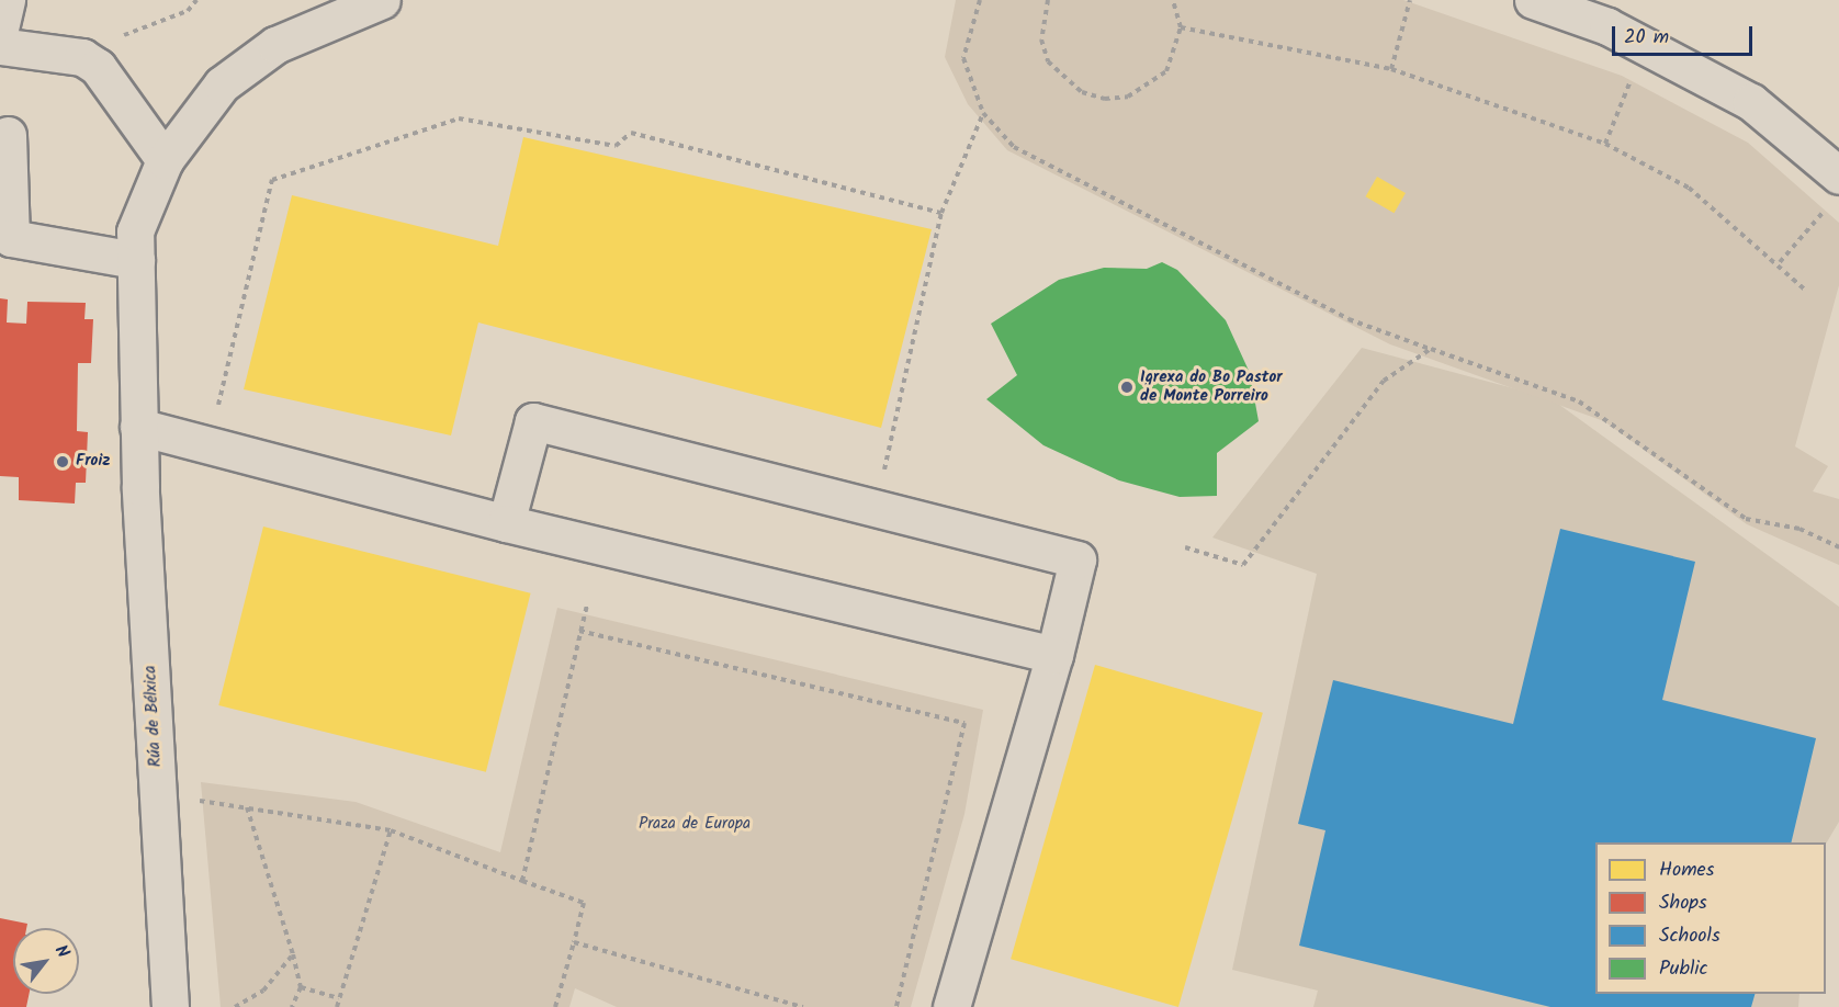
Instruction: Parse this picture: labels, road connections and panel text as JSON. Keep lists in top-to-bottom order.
{
  "streets": {
    "street": ["Rúa de Bélxica"]
  },
  "parks": ["Praza de Europa"],
  "places": ["Igrexa do Bo Pastor de Monte Porreiro", "Froiz"],
  "legend": [
    "Homes",
    "Shops",
    "Schools",
    "Public"
  ],
  "scale_bar": "20 m",
  "north": "top right"
}
